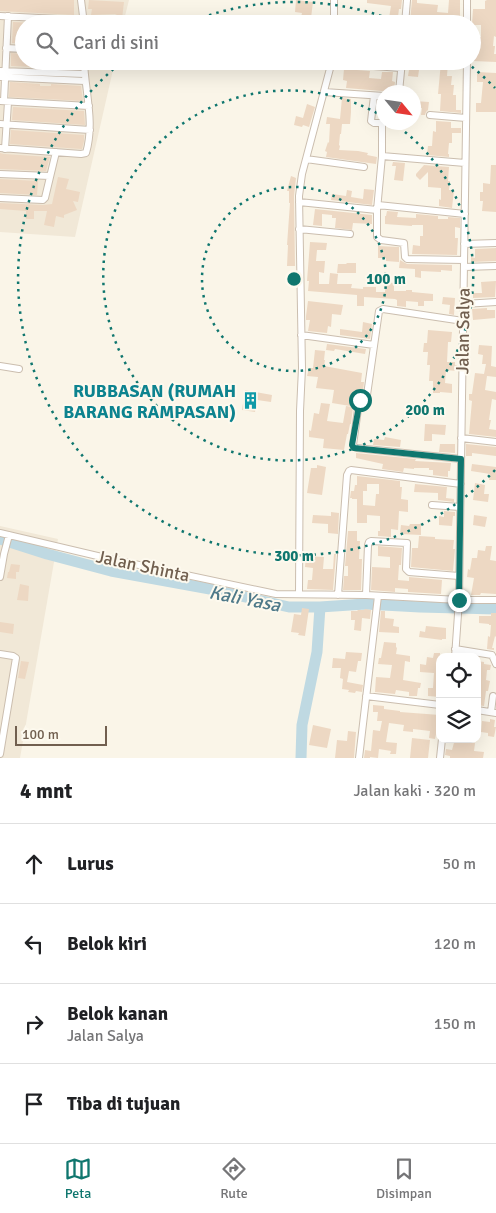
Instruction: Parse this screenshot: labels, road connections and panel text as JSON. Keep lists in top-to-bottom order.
{
  "streets": {
    "street": ["Jalan Salya", "Jalan Shinta"]
  },
  "crossings": [
    ["Jalan Salya", "Jalan Shinta"]
  ],
  "water": ["Kali Yasa"],
  "places": {
    "building": ["RUBBASAN (RUMAH BARANG RAMPASAN)"]
  },
  "scale_bar": "100 m",
  "north": "bottom right",
  "page": {
    "search": "Cari di sini",
    "scale": "100 m",
    "heading": ["4 mnt", "Jalan kaki · 320 m"],
    "list": [
      ["Lurus", "50 m"],
      ["Belok kiri", "120 m"],
      ["Belok kanan", "Jalan Salya", "150 m"],
      "Tiba di tujuan"
    ],
    "nav": ["Peta", "Rute", "Disimpan"]
  },
  "rings": ["100 m", "200 m", "300 m"]
}
